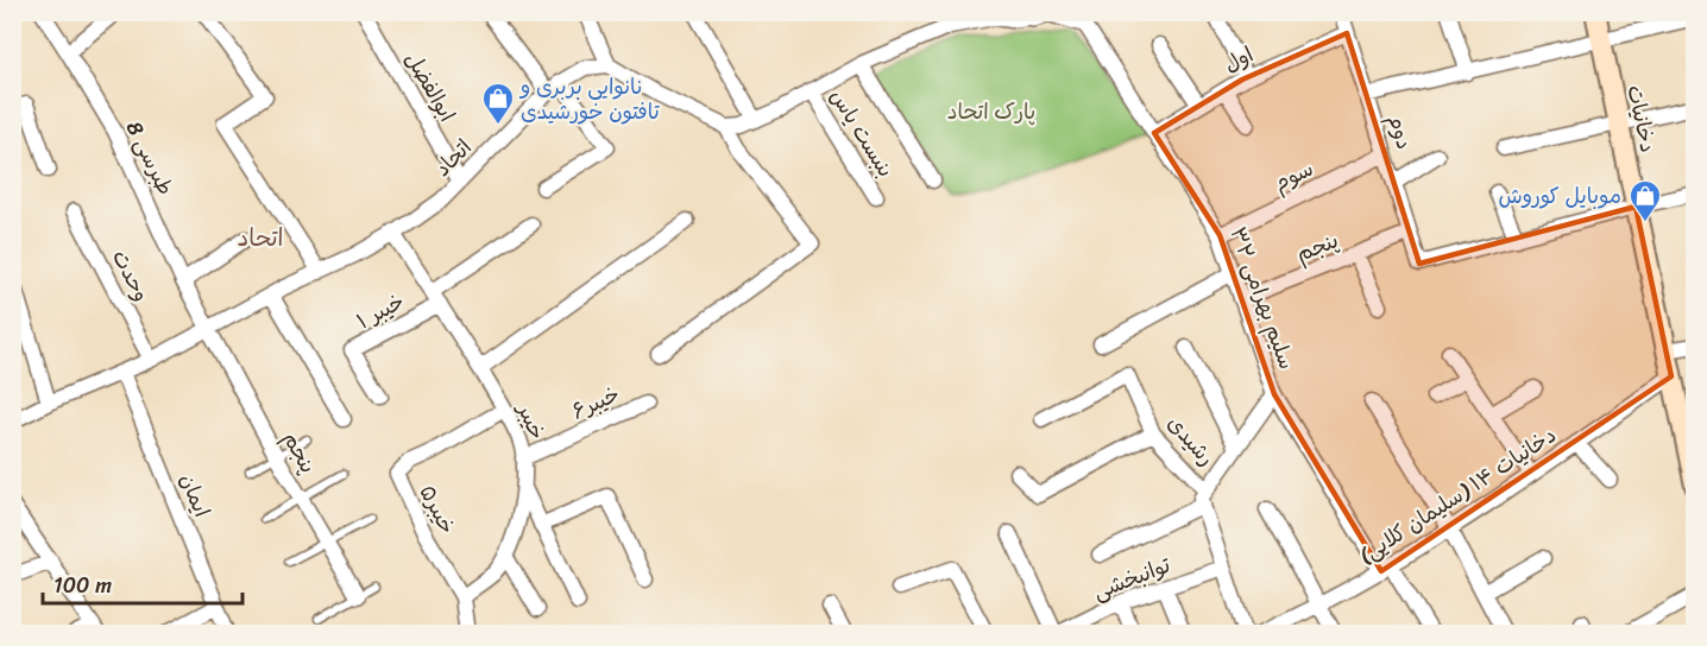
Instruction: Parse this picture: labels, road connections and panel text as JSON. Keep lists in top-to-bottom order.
{
  "streets": {
    "main road": ["دخانیات"],
    "street": [
      "اول",
      "ابوالفضل",
      "دوم",
      "بنبست یاس",
      "طبرسی 8",
      "اتحاد",
      "سوم",
      "پنجم",
      "وحدت",
      "سلیم بهرامی ۳۲",
      "خیبر ۱",
      "خیبر۶",
      "خیبر",
      "رشیدی",
      "ایمان",
      "دخانیات ۱۴ (سلیمان کلایی)",
      "خیبر۵",
      "توانبخشی"
    ]
  },
  "crossings": [
    ["اول", "دوم"],
    ["اول", "سلیم بهرامی ۳۲"],
    ["ابوالفضل", "اتحاد"],
    ["دخانیات", "دخانیات ۱۴ (سلیمان کلایی)"],
    ["دوم", "سوم"],
    ["دوم", "پنجم"],
    ["طبرسی 8", "اتحاد"],
    ["طبرسی 8", "پنجم"],
    ["اتحاد", "پنجم"],
    ["اتحاد", "وحدت"],
    ["اتحاد", "خیبر"],
    ["اتحاد", "ایمان"],
    ["سوم", "سلیم بهرامی ۳۲"],
    ["پنجم", "سلیم بهرامی ۳۲"],
    ["سلیم بهرامی ۳۲", "رشیدی"],
    ["خیبر ۱", "خیبر"],
    ["خیبر۶", "خیبر"],
    ["خیبر", "خیبر۵"]
  ],
  "districts": ["اتحاد"],
  "parks": ["پارک اتحاد"],
  "places": {
    "shop": ["نانوایی بربری و تافتون خورشیدی", "موبایل کوروش"]
  },
  "scale_bar": "100 m"
}
